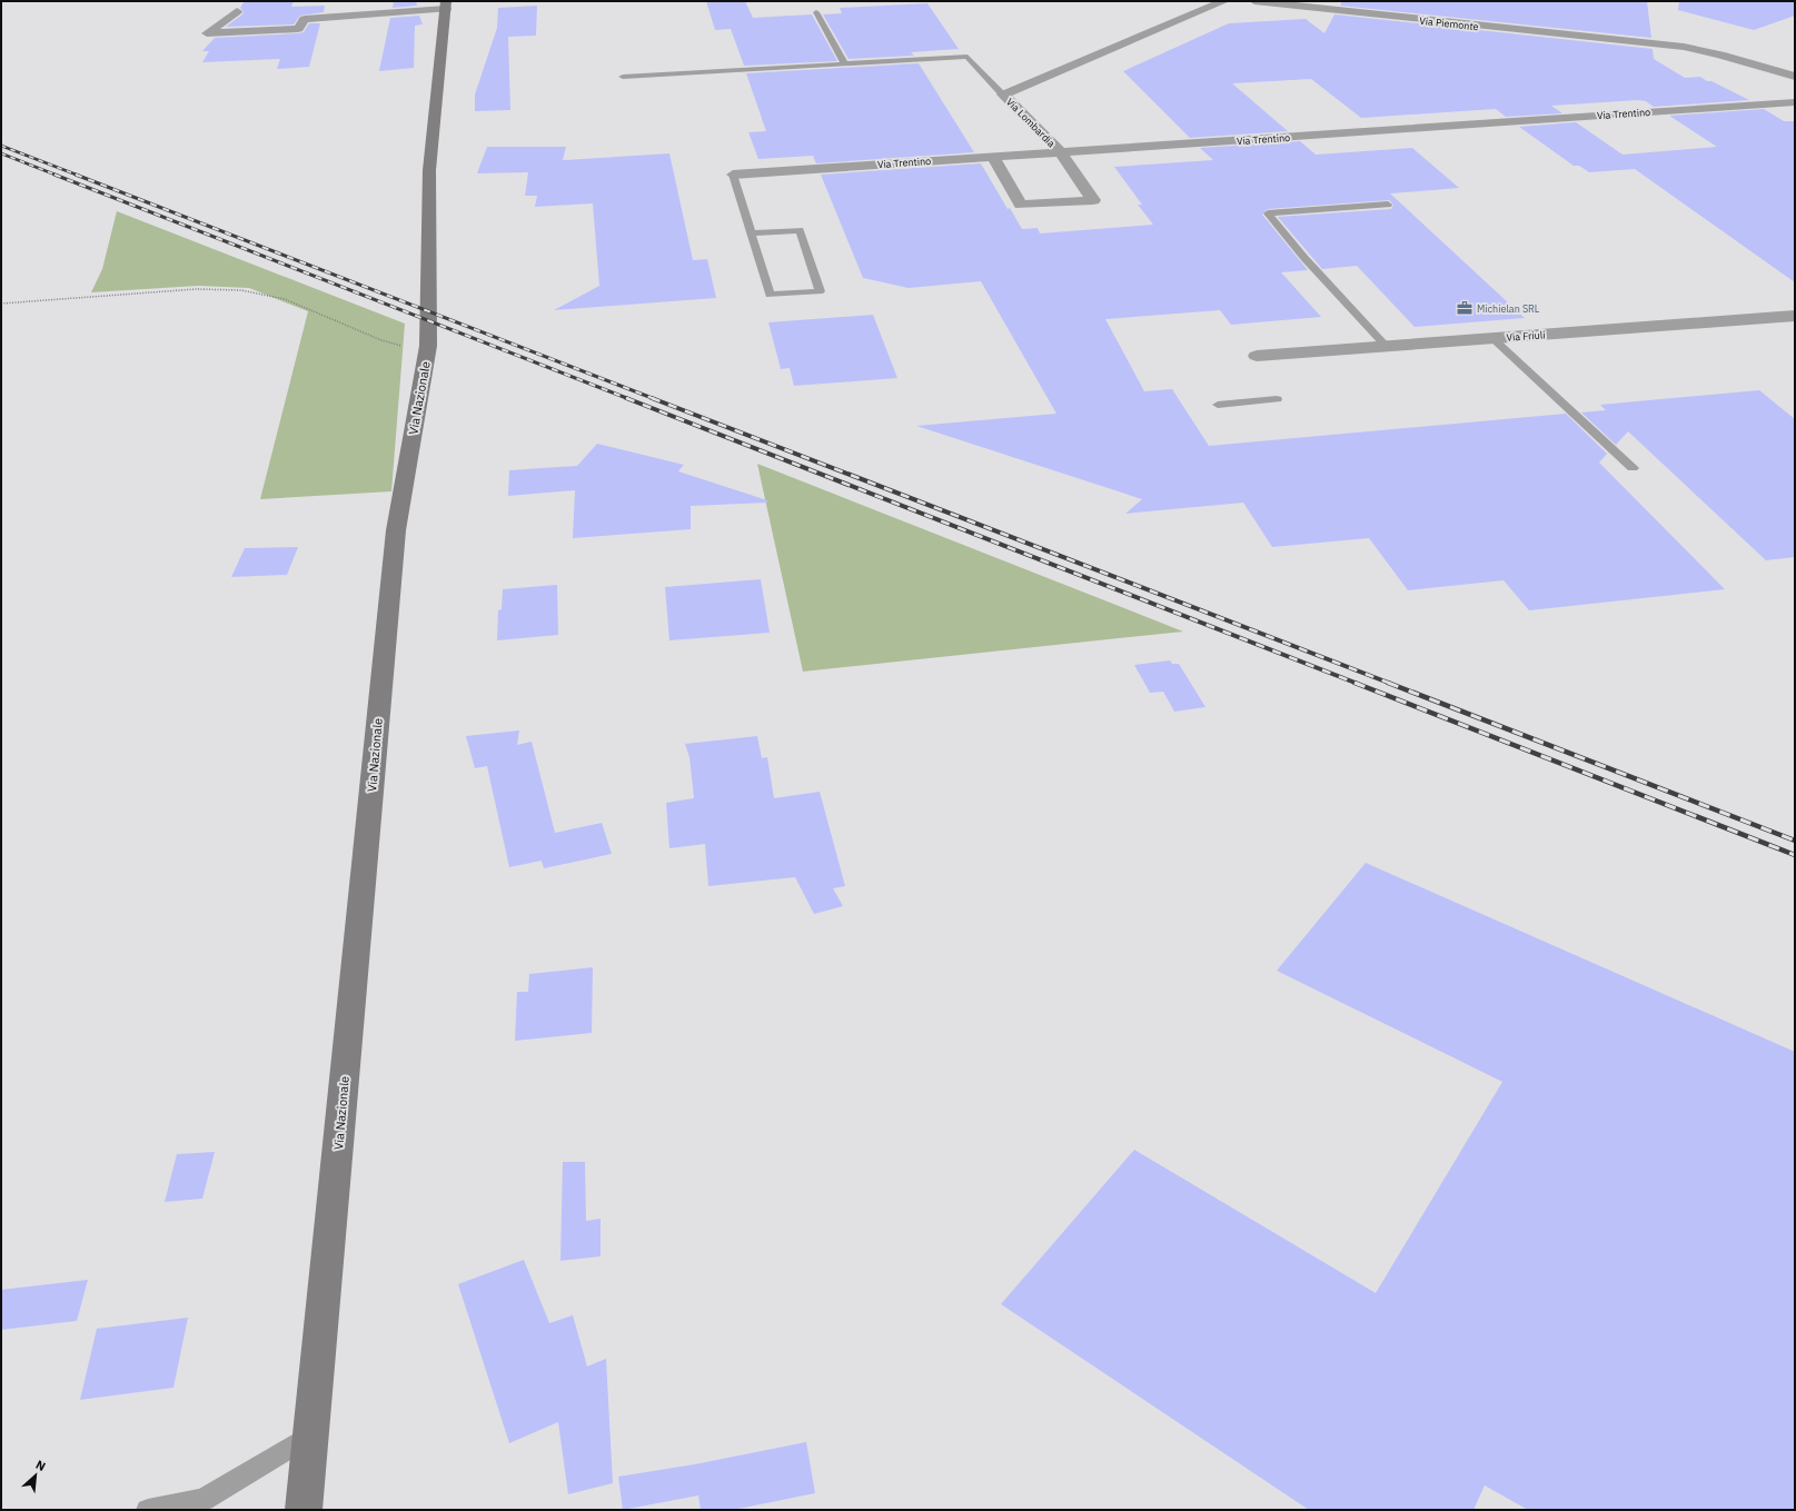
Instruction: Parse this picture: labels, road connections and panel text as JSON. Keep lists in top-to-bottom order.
{
  "streets": {
    "street": [
      "Via Piemonte",
      "Via Trentino",
      "Via Lombardia",
      "Via Friuli",
      "Via Nazionale"
    ]
  },
  "crossings": [
    ["Via Trentino", "Via Lombardia"]
  ],
  "places": {
    "office": ["Michielan SRL"]
  },
  "north": "top right"
}
